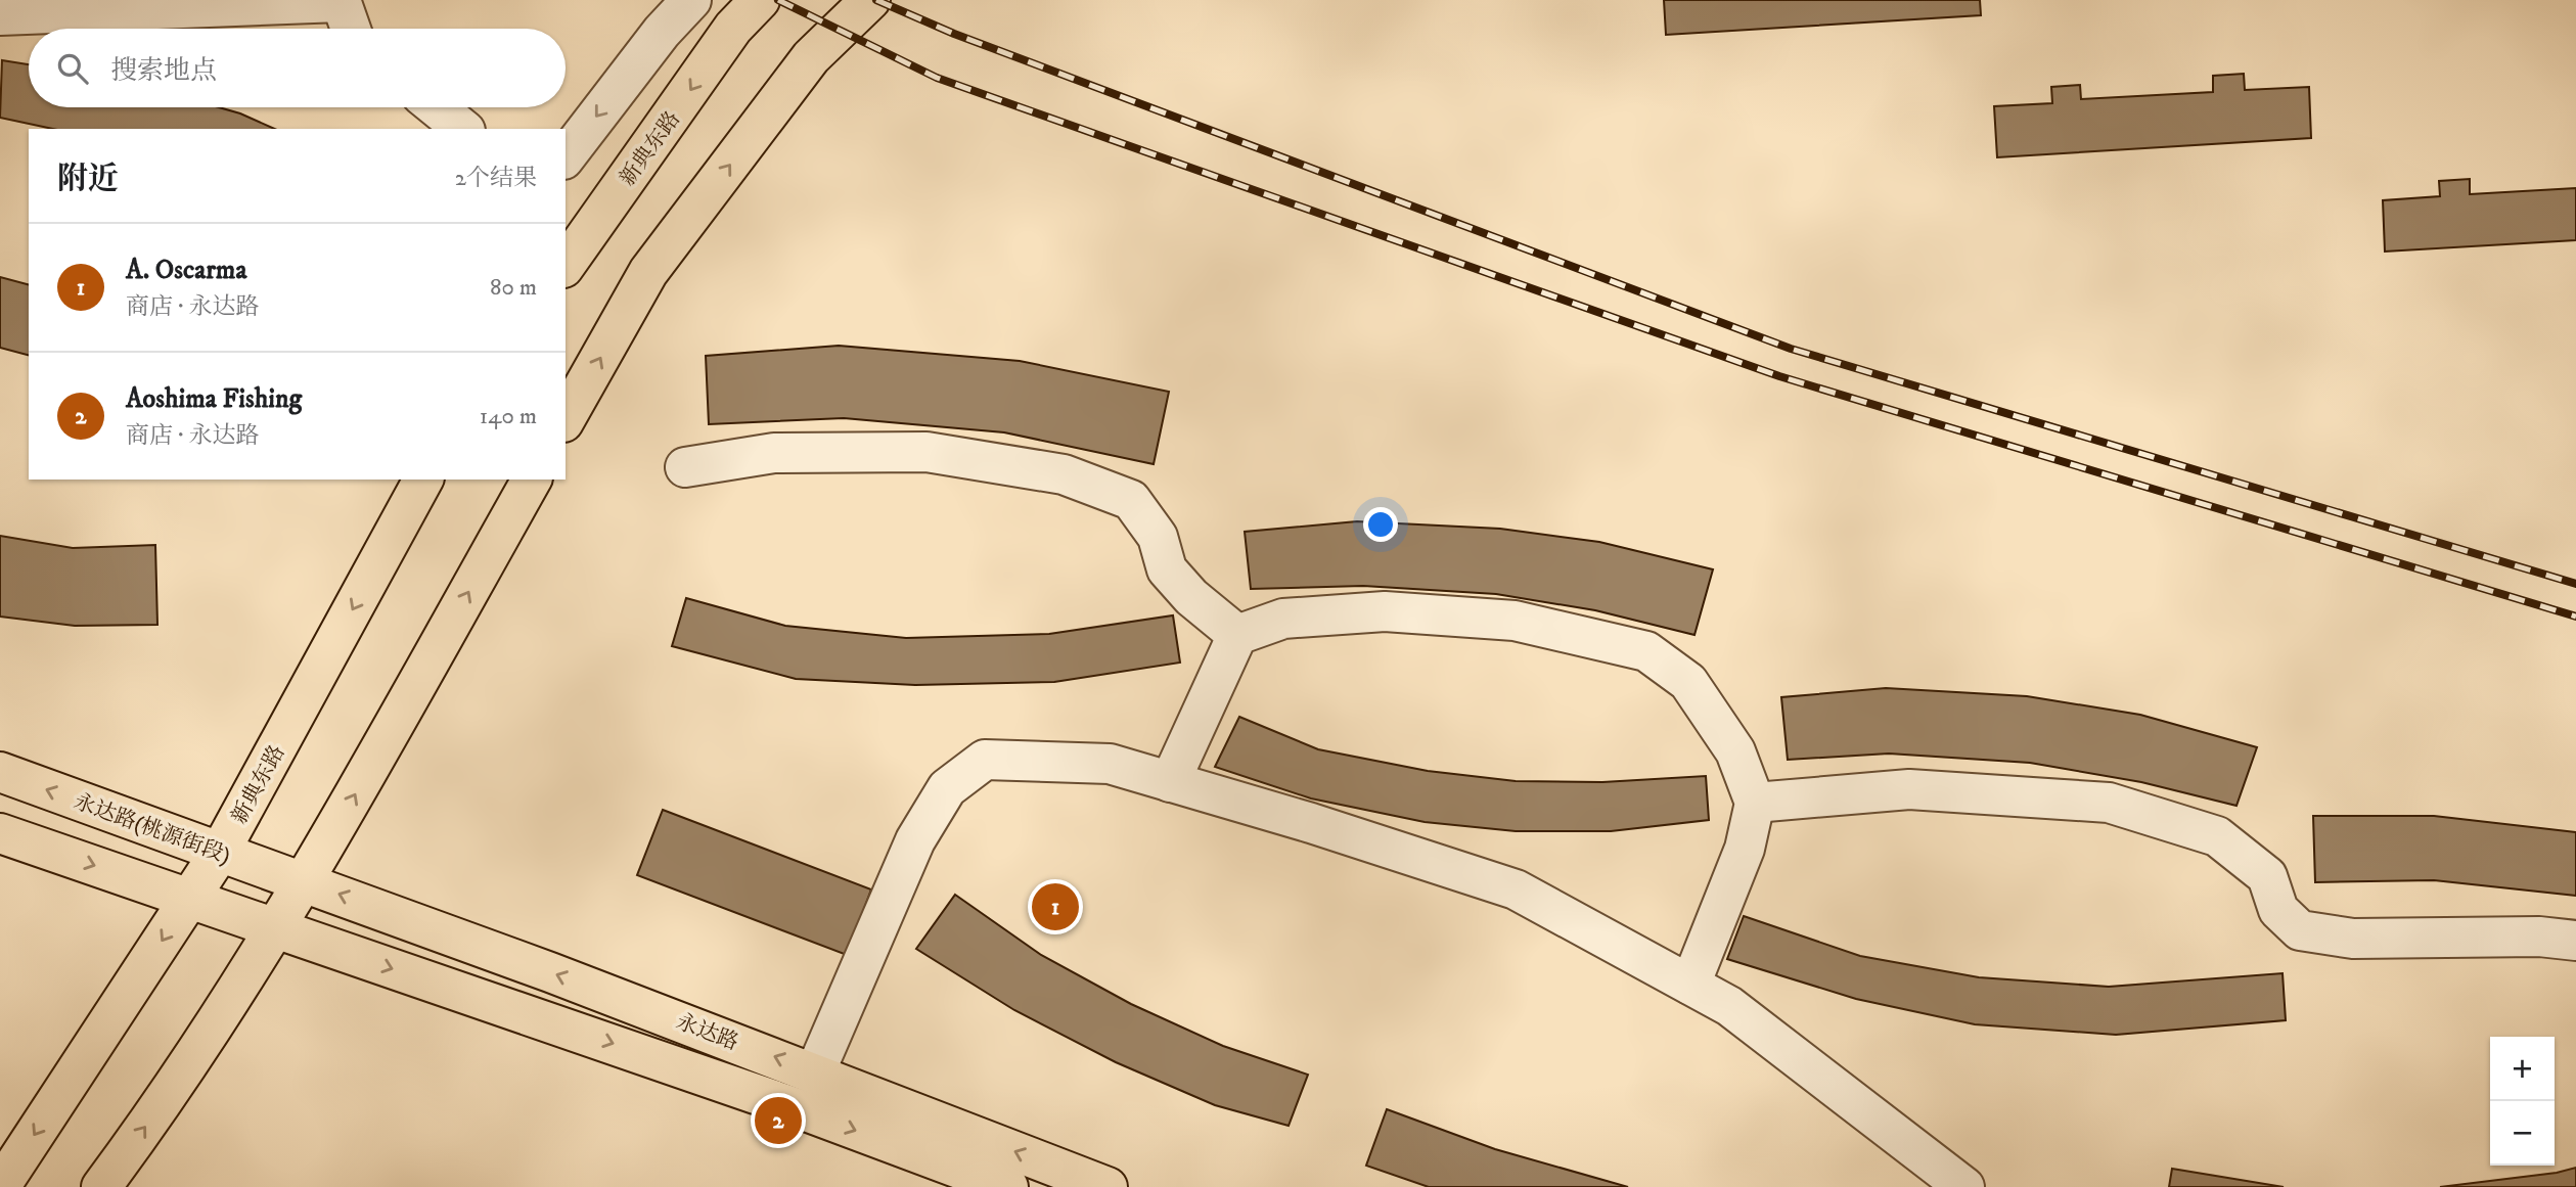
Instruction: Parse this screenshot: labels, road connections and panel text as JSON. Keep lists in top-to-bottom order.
{
  "streets": {
    "main road": ["新典东路", "永达路(桃源街段)", "永达路"]
  },
  "crossings": [
    ["新典东路", "永达路(桃源街段)"],
    ["永达路(桃源街段)", "永达路"]
  ],
  "page": {
    "search": "搜索地点",
    "heading": ["附近", "2个结果"],
    "list": [
      {
        "mark": "1",
        "name": "A. Oscarma",
        "note": "商店 · 永达路",
        "value": "80 m"
      },
      {
        "mark": "2",
        "name": "Aoshima Fishing",
        "note": "商店 · 永达路",
        "value": "140 m"
      }
    ],
    "pins": ["1", "2"],
    "map_buttons": ["+", "−"]
  }
}
